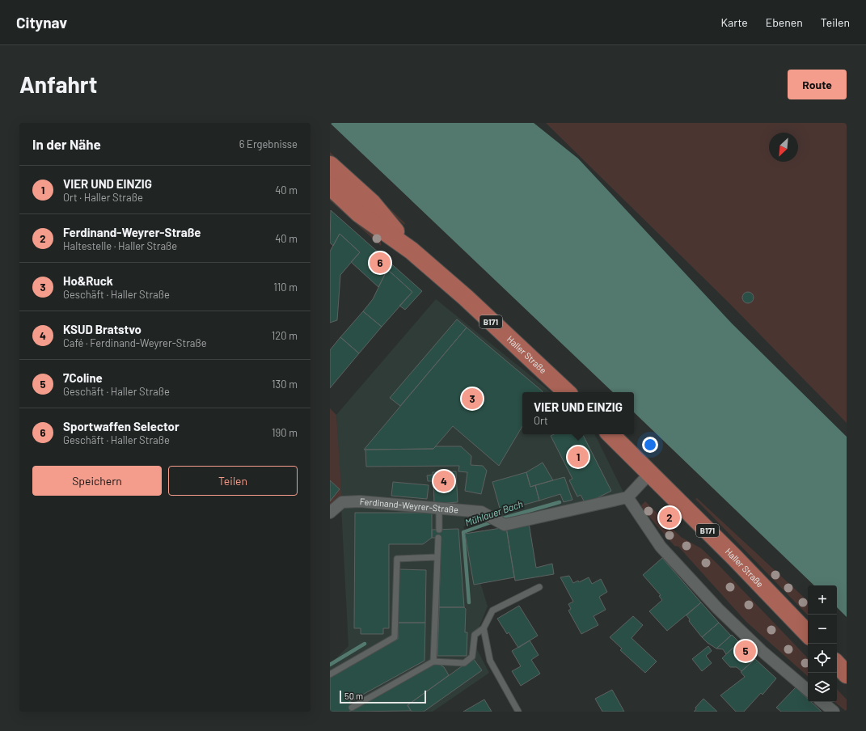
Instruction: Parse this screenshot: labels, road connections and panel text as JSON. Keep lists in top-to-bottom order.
{
  "streets": {
    "main road": ["B171", "Haller Straße"],
    "street": ["Ferdinand-Weyrer-Straße"]
  },
  "water": ["Mühlauer Bach"],
  "scale_bar": "50 m",
  "north": "bottom left",
  "page": {
    "header": "Citynav",
    "nav": ["Karte", "Ebenen", "Teilen"],
    "buttons": [
      "Route",
      ["Speichern", "Teilen"]
    ],
    "title": "Anfahrt",
    "heading": ["In der Nähe", "6 Ergebnisse"],
    "list": [
      {
        "mark": "1",
        "name": "VIER UND EINZIG",
        "note": "Ort · Haller Straße",
        "value": "40 m"
      },
      {
        "mark": "2",
        "name": "Ferdinand-Weyrer-Straße",
        "note": "Haltestelle · Haller Straße",
        "value": "40 m"
      },
      {
        "mark": "3",
        "name": "Ho&Ruck",
        "note": "Geschäft · Haller Straße",
        "value": "110 m"
      },
      {
        "mark": "4",
        "name": "KSUD Bratstvo",
        "note": "Café · Ferdinand-Weyrer-Straße",
        "value": "120 m"
      },
      {
        "mark": "5",
        "name": "7Coline",
        "note": "Geschäft · Haller Straße",
        "value": "130 m"
      },
      {
        "mark": "6",
        "name": "Sportwaffen Selector",
        "note": "Geschäft · Haller Straße",
        "value": "190 m"
      }
    ],
    "pins": [
      "6",
      "3",
      "1",
      "4",
      "2",
      "5"
    ],
    "popup": ["VIER UND EINZIG", "Ort"],
    "map_buttons": ["+", "−"],
    "scale": "50 m"
  }
}
